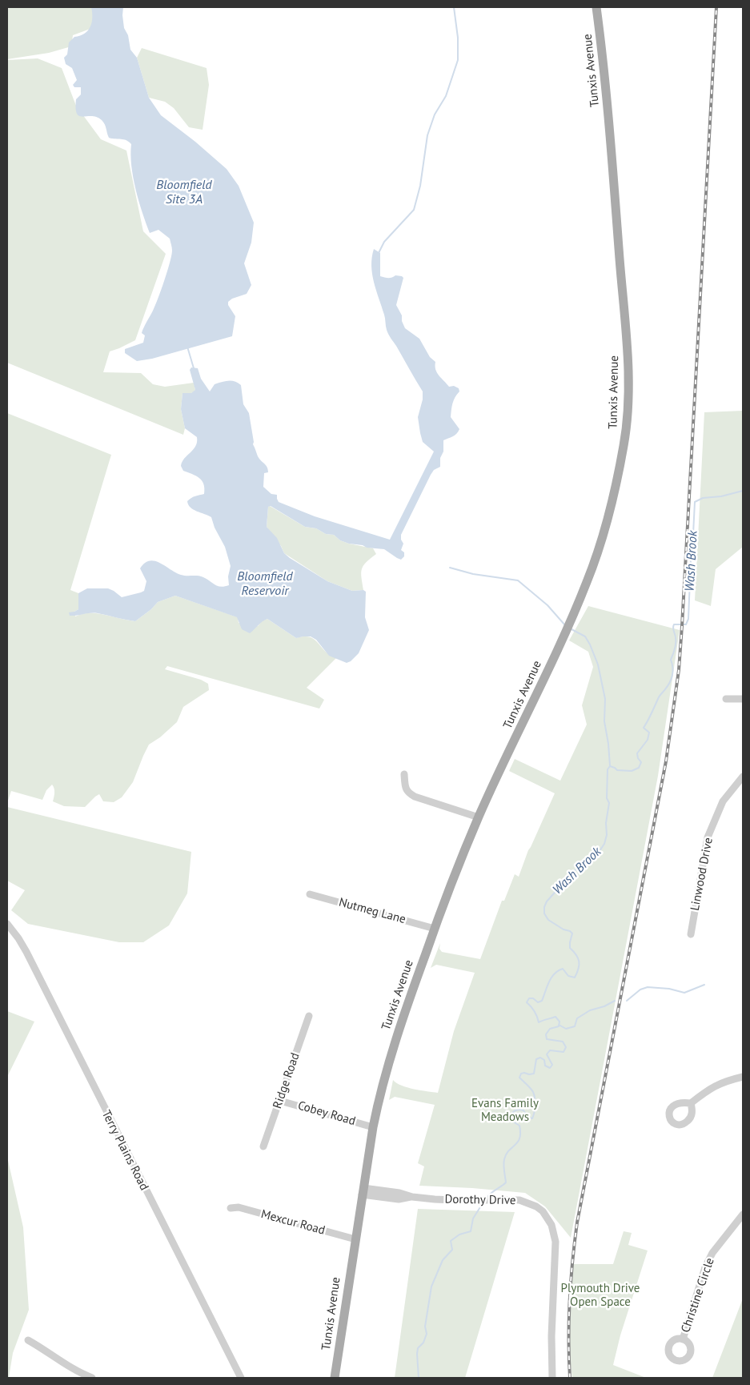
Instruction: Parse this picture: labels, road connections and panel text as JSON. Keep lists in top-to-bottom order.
{
  "streets": {
    "main road": ["Tunxis Avenue"],
    "street": [
      "Linwood Drive",
      "Nutmeg Lane",
      "Ridge Road",
      "Cobey Road",
      "Terry Plains Road",
      "Dorothy Drive",
      "Mexcur Road",
      "Christine Circle"
    ]
  },
  "crossings": [
    ["Tunxis Avenue", "Nutmeg Lane"],
    ["Tunxis Avenue", "Cobey Road"],
    ["Tunxis Avenue", "Dorothy Drive"],
    ["Tunxis Avenue", "Mexcur Road"],
    ["Ridge Road", "Cobey Road"]
  ],
  "water": ["Bloomfield Site 3A", "Wash Brook", "Bloomfield Reservoir"],
  "parks": ["Evans Family Meadows", "Plymouth Drive Open Space"]
}
